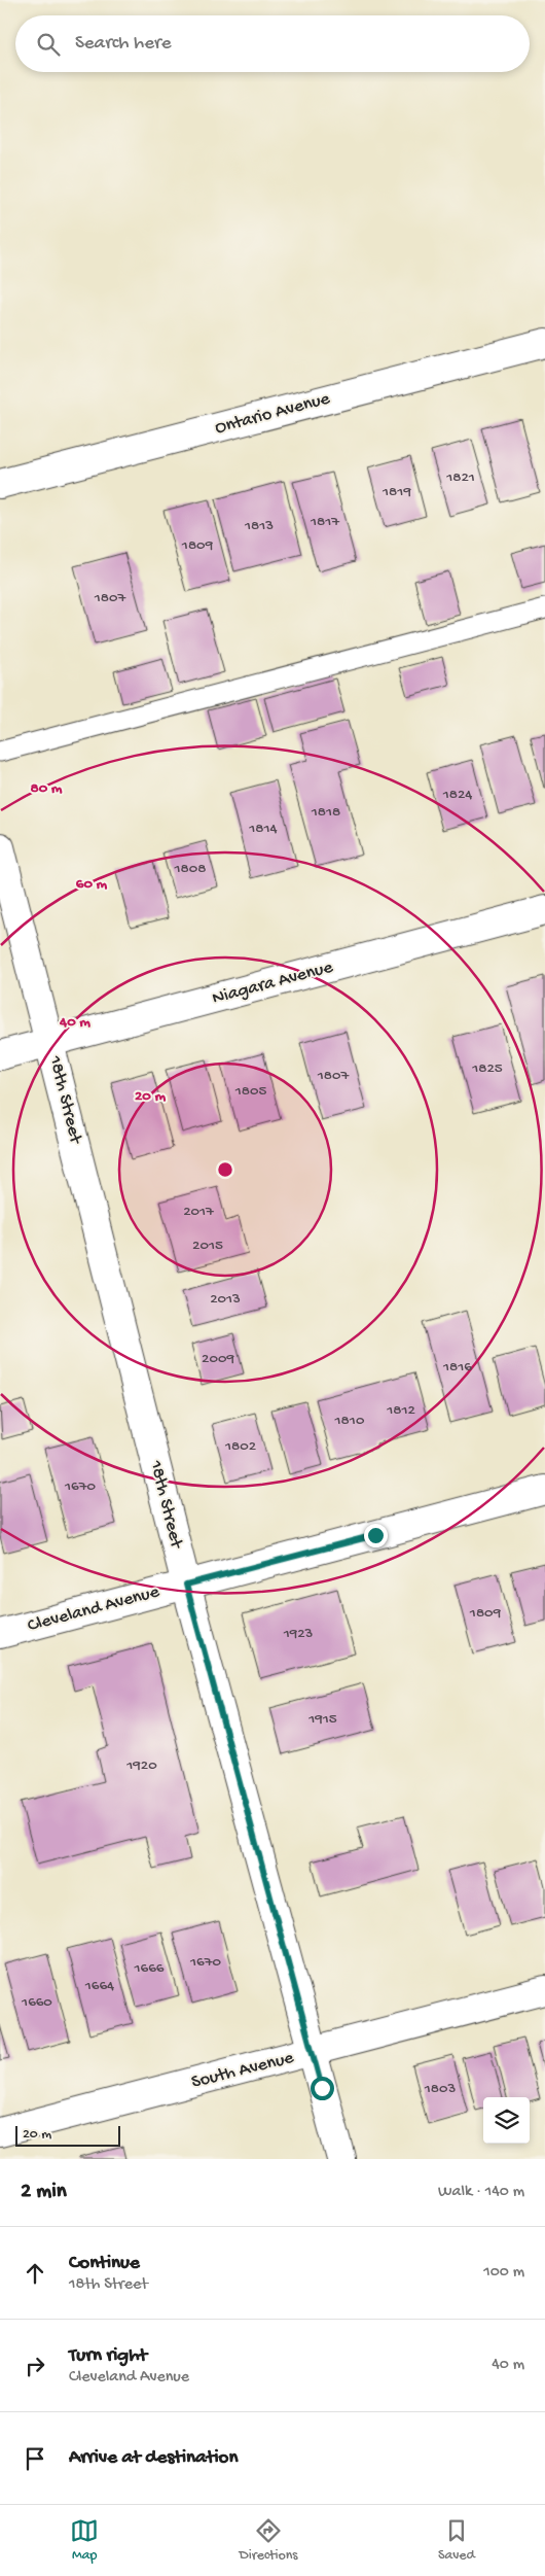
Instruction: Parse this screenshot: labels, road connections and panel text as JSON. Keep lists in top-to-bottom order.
{
  "streets": {
    "street": [
      "Ontario Avenue",
      "Niagara Avenue",
      "18th Street",
      "Cleveland Avenue",
      "South Avenue"
    ]
  },
  "crossings": [
    ["Niagara Avenue", "18th Street"],
    ["18th Street", "Cleveland Avenue"],
    ["18th Street", "South Avenue"]
  ],
  "house_numbers": [
    "1821",
    "1819",
    "1817",
    "1813",
    "1809",
    "1807",
    "1824",
    "1818",
    "1814",
    "1808",
    "1825",
    "1807",
    "1805",
    "2017",
    "2015",
    "2013",
    "2009",
    "1816",
    "1812",
    "1810",
    "1802",
    "1670",
    "1809",
    "1923",
    "1915",
    "1920",
    "1670",
    "1666",
    "1664",
    "1660",
    "1803"
  ],
  "scale_bar": "20 m",
  "page": {
    "search": "Search here",
    "scale": "20 m",
    "heading": ["2 min", "Walk · 140 m"],
    "list": [
      ["Continue", "18th Street", "100 m"],
      ["Turn right", "Cleveland Avenue", "40 m"],
      "Arrive at destination"
    ],
    "nav": ["Map", "Directions", "Saved"]
  },
  "rings": [
    "80 m",
    "60 m",
    "40 m",
    "20 m"
  ]
}
